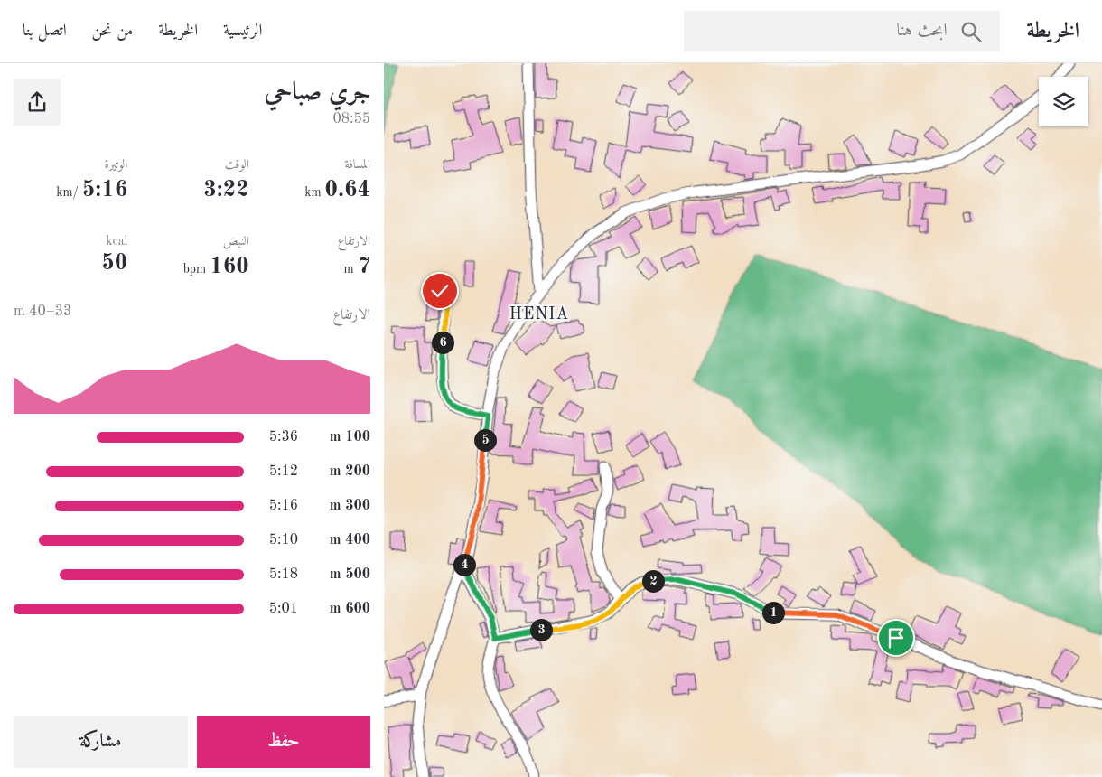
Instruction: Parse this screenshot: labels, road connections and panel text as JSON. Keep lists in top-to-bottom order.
{
  "districts": ["HENIA"],
  "page": {
    "header": "الخريطة",
    "search": "ابحث هنا",
    "nav": [
      "الرئيسية",
      "الخريطة",
      "من نحن",
      "اتصل بنا"
    ],
    "heading": ["جري صباحي", "08:55"],
    "stats": [
      ["المسافة", "0.64 km"],
      ["الوقت", "3:22"],
      ["الوتيرة", "5:16 /km"],
      ["الارتفاع", "7 m"],
      ["النبض", "160 bpm"],
      ["kcal", "50"]
    ],
    "chart": ["الارتفاع", "33–40 m"],
    "pins": [
      "6",
      "5",
      "4",
      "2",
      "1",
      "3"
    ],
    "list": [
      {
        "name": "100 m",
        "note": "5:36"
      },
      {
        "name": "200 m",
        "note": "5:12"
      },
      {
        "name": "300 m",
        "note": "5:16"
      },
      {
        "name": "400 m",
        "note": "5:10"
      },
      {
        "name": "500 m",
        "note": "5:18"
      },
      {
        "name": "600 m",
        "note": "5:01"
      }
    ],
    "buttons": ["حفظ", "مشاركة"]
  }
}
